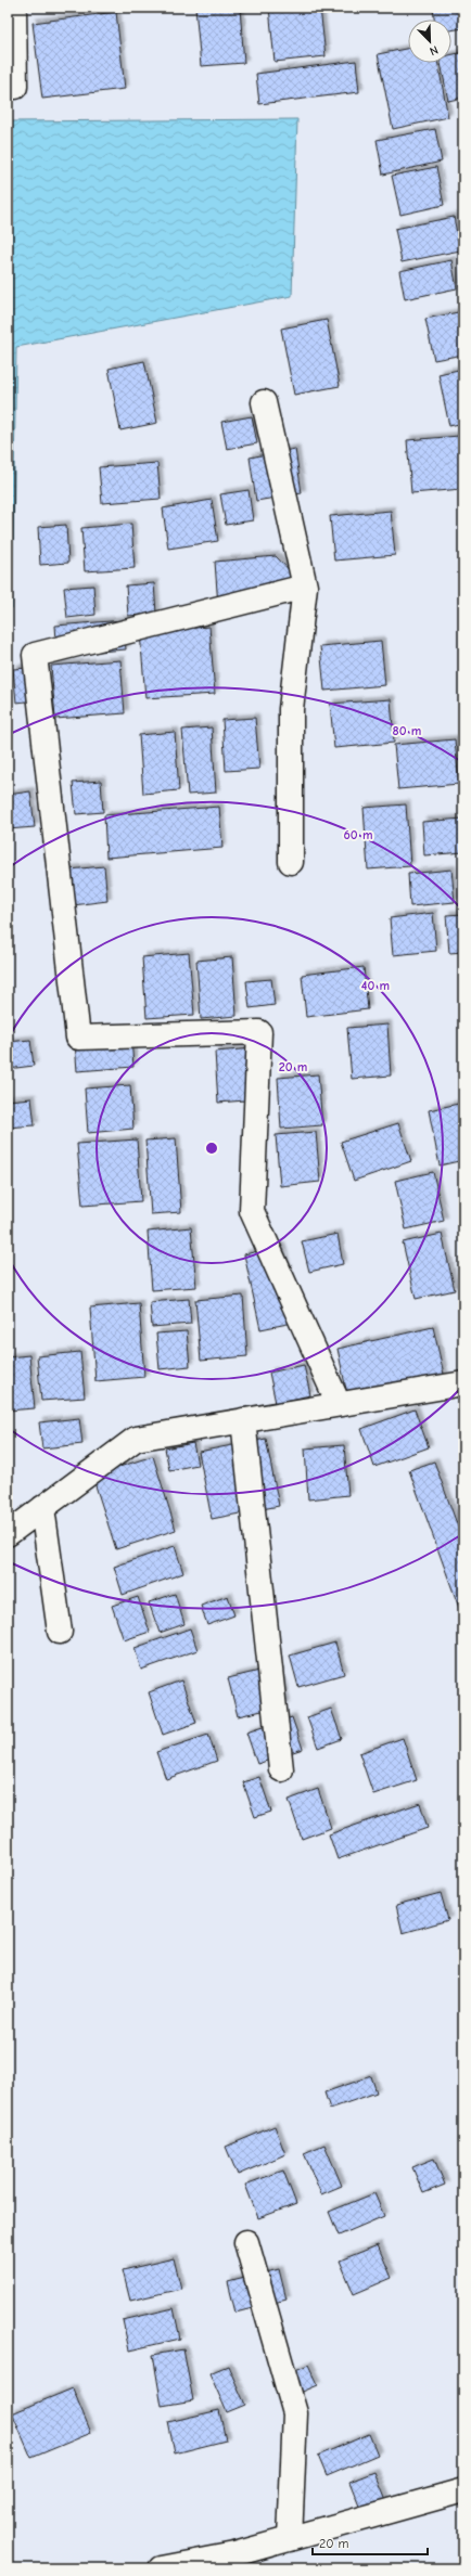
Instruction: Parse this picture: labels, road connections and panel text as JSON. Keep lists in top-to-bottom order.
{
  "scale_bar": "20 m",
  "north": "bottom right",
  "rings": [
    "80 m",
    "60 m",
    "40 m",
    "20 m"
  ]
}
